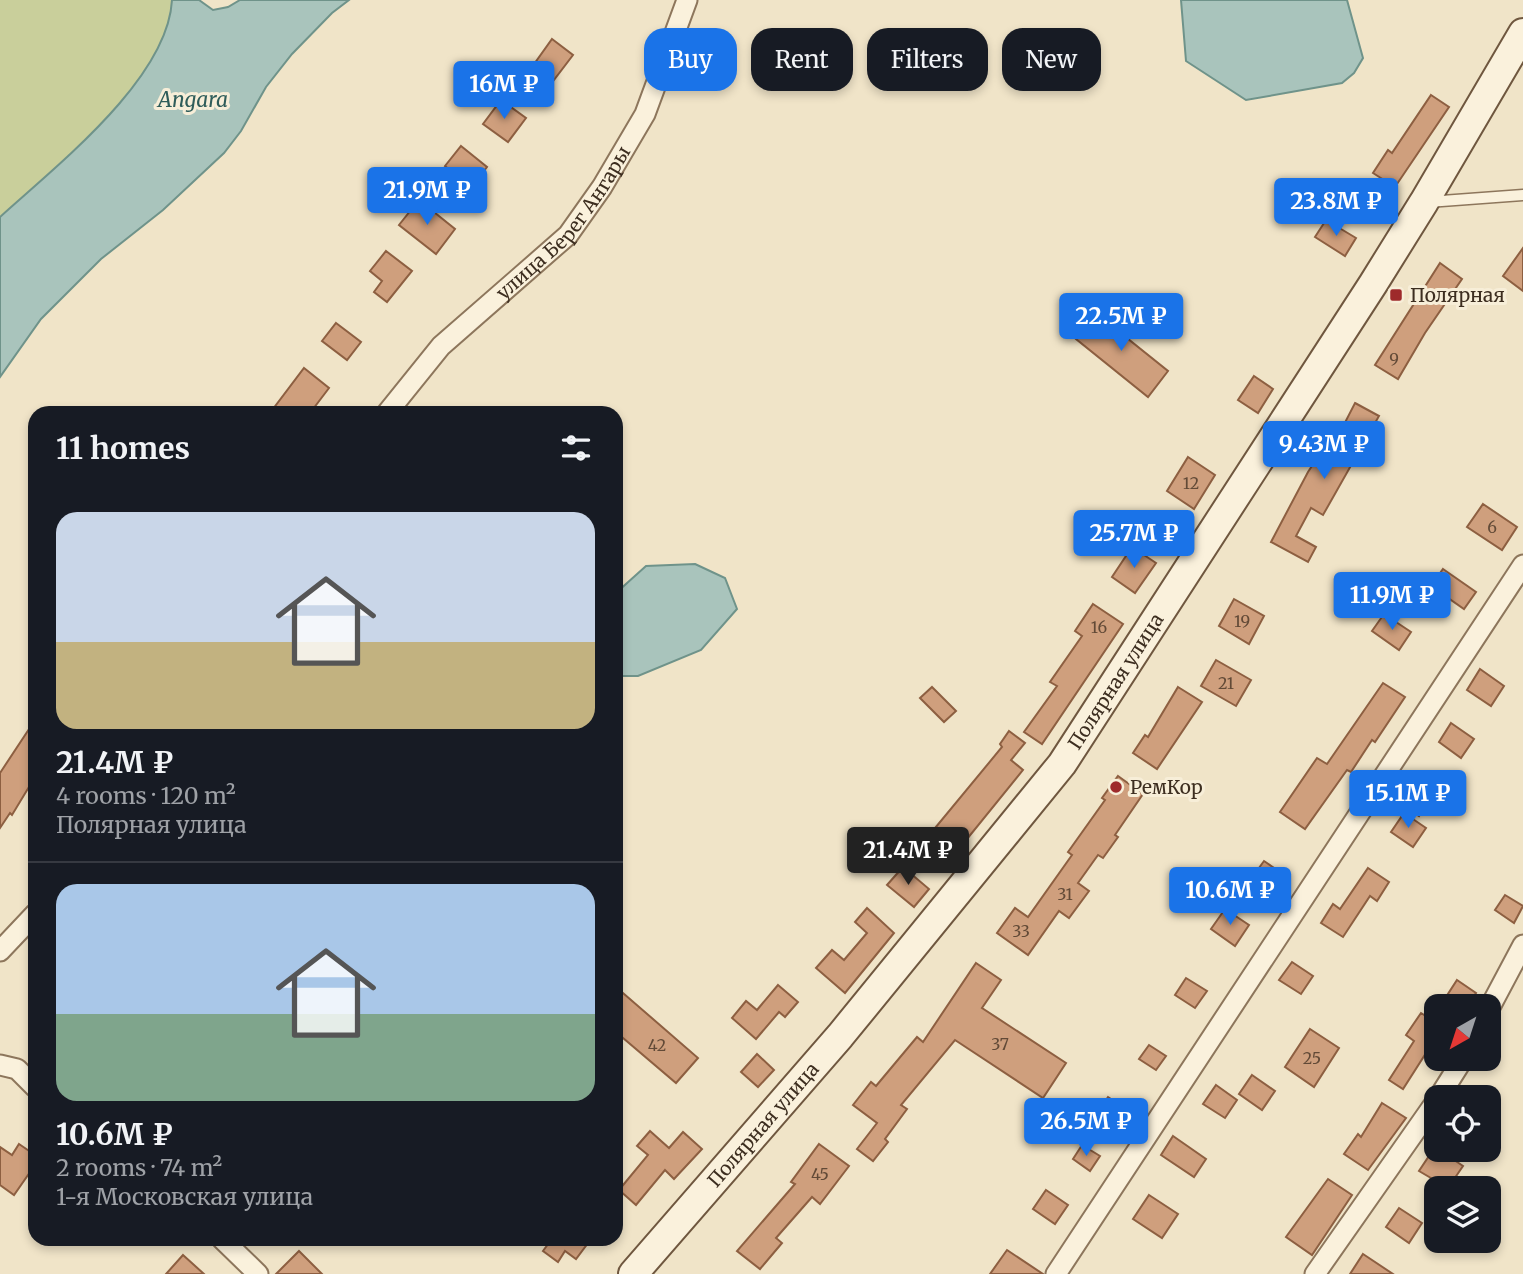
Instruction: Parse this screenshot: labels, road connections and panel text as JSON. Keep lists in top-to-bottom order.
{
  "streets": {
    "main road": ["Полярная улица"],
    "street": ["улица Берег Ангары"]
  },
  "water": ["Angara"],
  "places": {
    "transit": ["Полярная"],
    "other": ["РемКор"]
  },
  "house_numbers": [
    "9",
    "12",
    "6",
    "19",
    "16",
    "21",
    "31",
    "33",
    "37",
    "42",
    "25",
    "45"
  ],
  "north": "bottom left",
  "page": {
    "chip": [
      "Buy",
      "Rent",
      "Filters",
      "New"
    ],
    "price": [
      "16M ₽",
      "21.9M ₽",
      "23.8M ₽",
      "22.5M ₽",
      "9.43M ₽",
      "25.7M ₽",
      "11.9M ₽",
      "15.1M ₽",
      "21.4M ₽",
      "10.6M ₽",
      "26.5M ₽"
    ],
    "heading": "11 homes",
    "list": [
      {
        "name": "21.4M ₽",
        "note": "4 rooms · 120 m² · Полярная улица"
      },
      {
        "name": "10.6M ₽",
        "note": "2 rooms · 74 m² · 1-я Московская улица"
      }
    ]
  }
}
